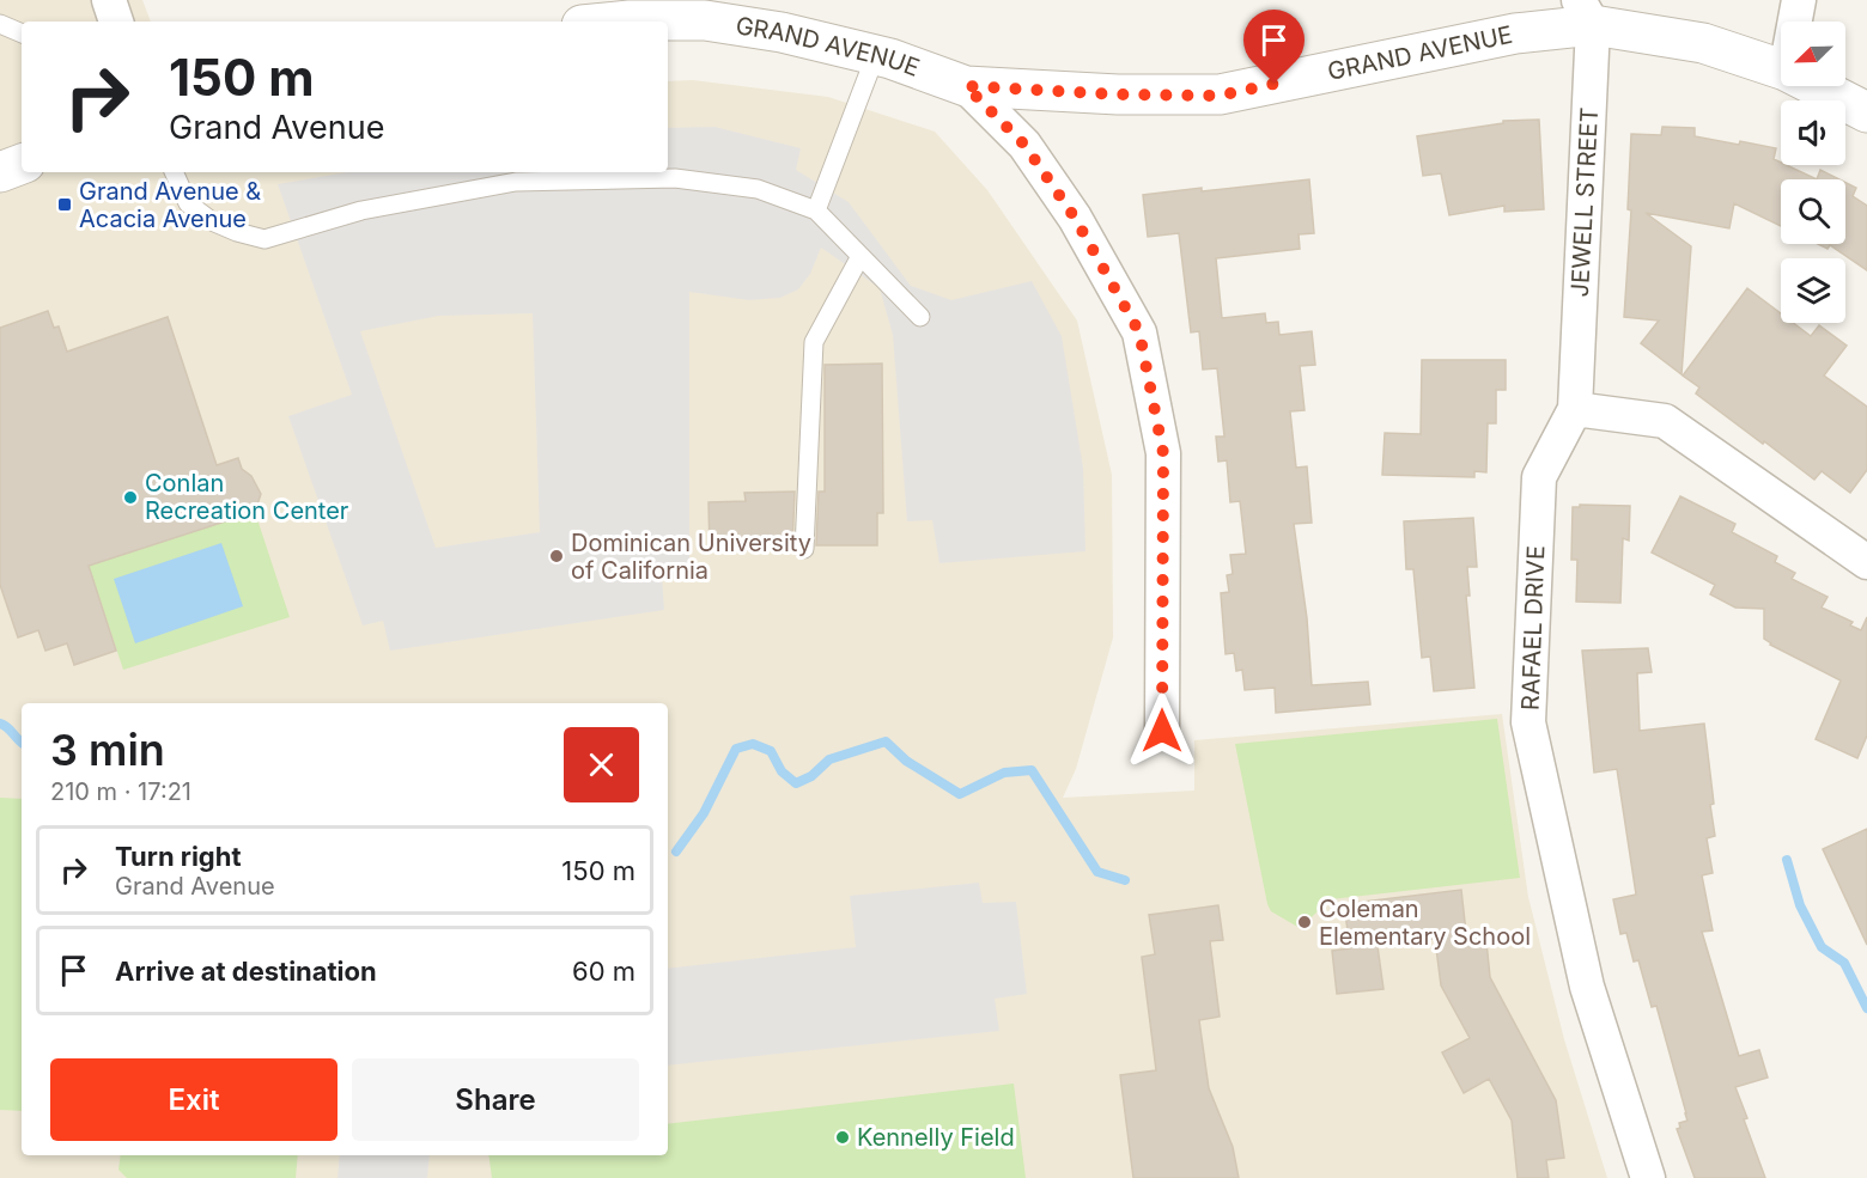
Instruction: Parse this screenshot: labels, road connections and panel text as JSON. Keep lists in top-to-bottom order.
{
  "streets": {
    "street": ["GRAND AVENUE", "JEWELL STREET", "RAFAEL DRIVE"]
  },
  "crossings": [
    ["GRAND AVENUE", "JEWELL STREET"],
    ["JEWELL STREET", "RAFAEL DRIVE"]
  ],
  "places": {
    "transit": ["Grand Avenue & Acacia Avenue"],
    "other": [
      "Conlan Recreation Center",
      "Dominican University of California",
      "Coleman Elementary School",
      "Kennelly Field"
    ]
  },
  "north": "bottom left",
  "page": {
    "turn": ["150 m", "Grand Avenue"],
    "heading": ["3 min", "210 m · 17:21"],
    "list": [
      {
        "name": "Turn right",
        "note": "Grand Avenue",
        "value": "150 m"
      },
      {
        "name": "Arrive at destination",
        "value": "60 m"
      }
    ],
    "buttons": ["Exit", "Share"]
  }
}
